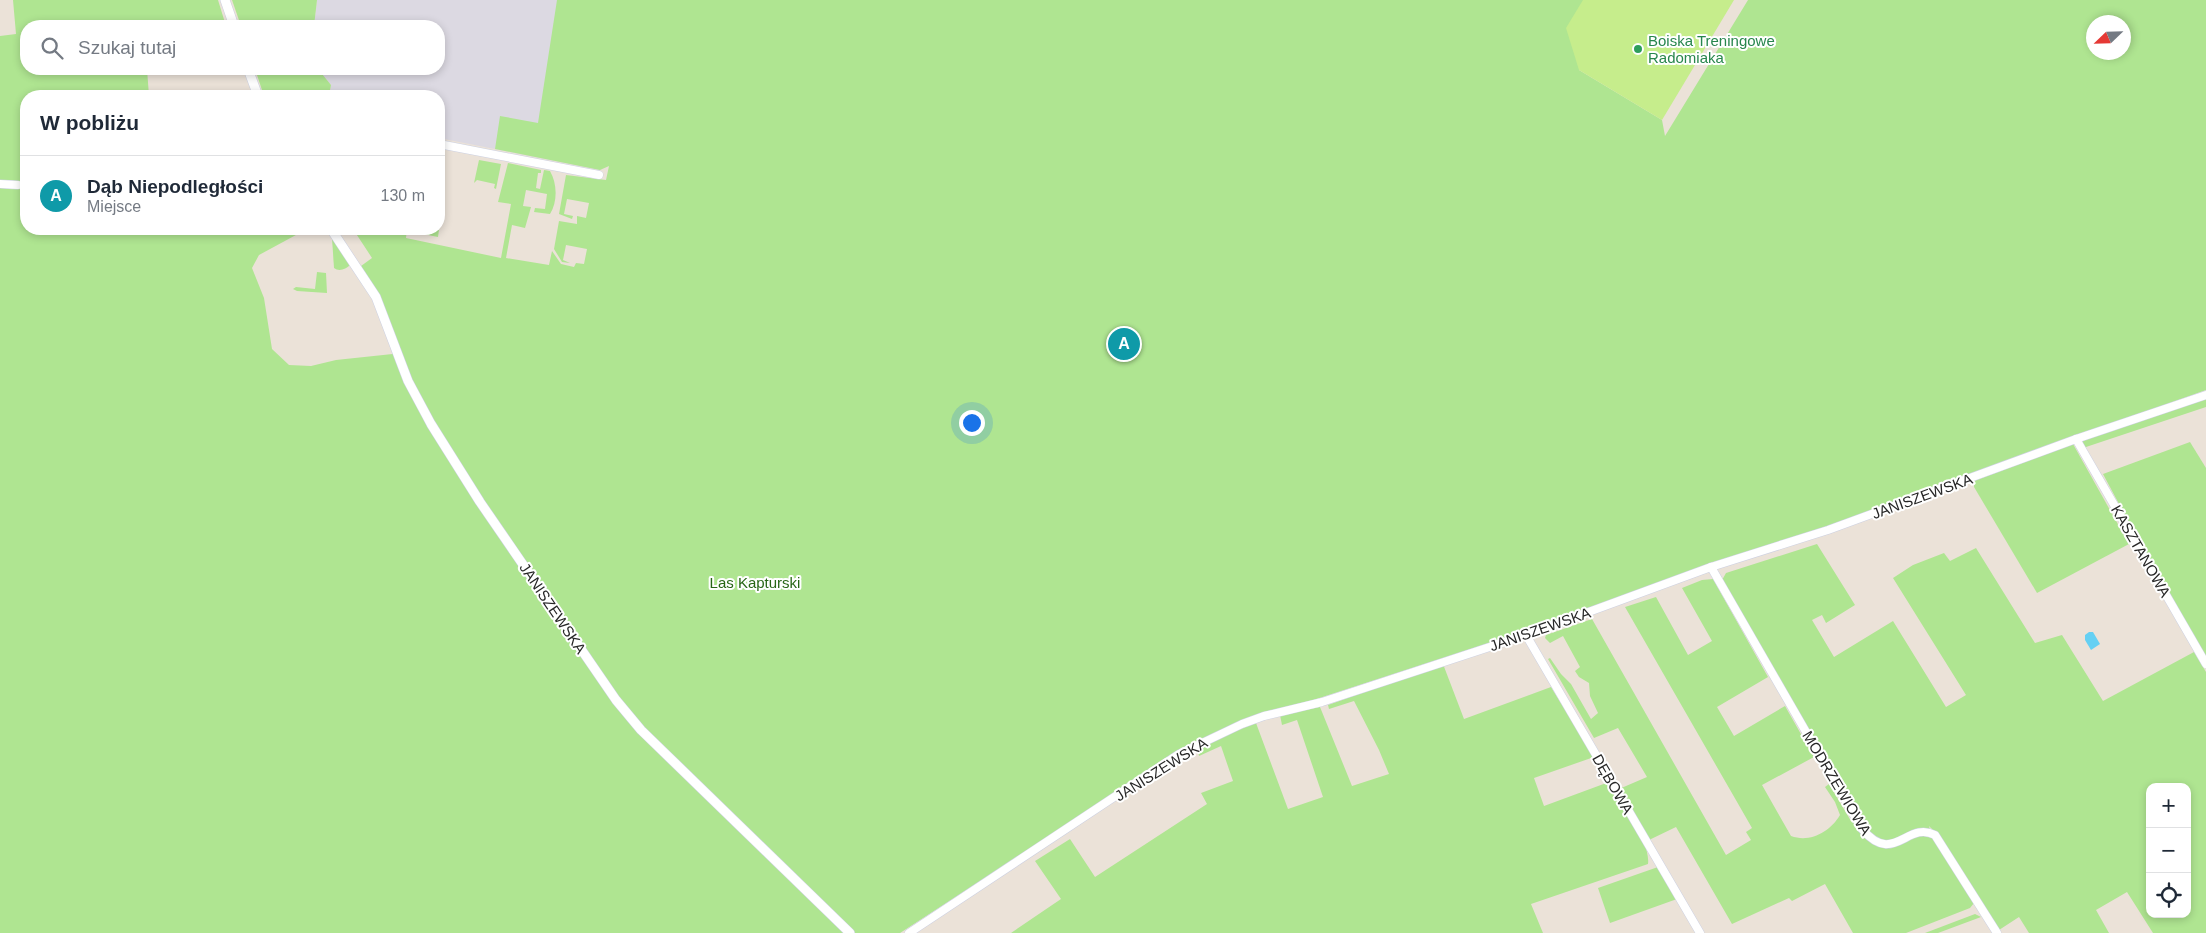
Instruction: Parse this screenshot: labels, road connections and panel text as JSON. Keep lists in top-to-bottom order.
{
  "streets": {
    "street": [
      "JANISZEWSKA",
      "KASZTANOWA",
      "MODRZEWIOWA",
      "DĘBOWA"
    ]
  },
  "crossings": [
    ["JANISZEWSKA", "KASZTANOWA"],
    ["JANISZEWSKA", "MODRZEWIOWA"],
    ["JANISZEWSKA", "DĘBOWA"]
  ],
  "parks": ["Las Kapturski"],
  "places": ["Boiska Treningowe Radomiaka"],
  "north": "bottom left",
  "page": {
    "search": "Szukaj tutaj",
    "heading": "W pobliżu",
    "list": [
      {
        "mark": "A",
        "name": "Dąb Niepodległości",
        "note": "Miejsce",
        "value": "130 m"
      }
    ],
    "pins": "A",
    "map_buttons": ["+", "−"]
  }
}
